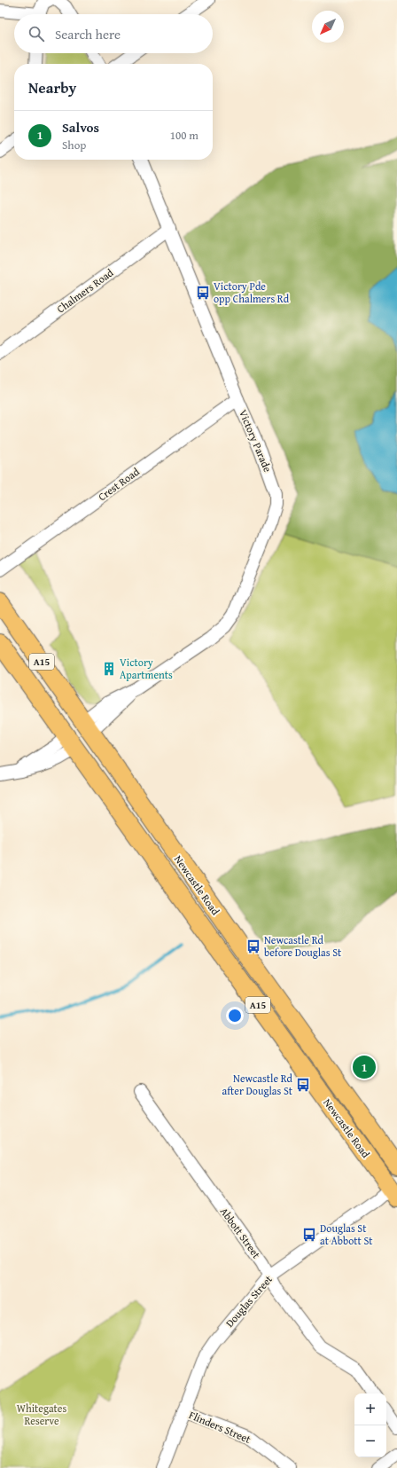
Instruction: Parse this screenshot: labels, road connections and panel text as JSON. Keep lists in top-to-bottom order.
{
  "streets": {
    "highway": ["A15", "Newcastle Road"],
    "street": [
      "Chalmers Road",
      "Victory Parade",
      "Crest Road",
      "Abbott Street",
      "Douglas Street",
      "Flinders Street"
    ]
  },
  "crossings": [
    ["Chalmers Road", "Victory Parade"],
    ["Victory Parade", "Crest Road"],
    ["Victory Parade", "Newcastle Road"],
    ["Newcastle Road", "Douglas Street"],
    ["Abbott Street", "Douglas Street"],
    ["Douglas Street", "Flinders Street"]
  ],
  "parks": ["Whitegates Reserve"],
  "places": {
    "bus stop": [
      "Victory Pde opp Chalmers Rd",
      "Newcastle Rd before Douglas St",
      "Newcastle Rd after Douglas St",
      "Douglas St at Abbott St"
    ],
    "building": ["Victory Apartments"]
  },
  "north": "bottom left",
  "page": {
    "search": "Search here",
    "heading": "Nearby",
    "list": [
      {
        "mark": "1",
        "name": "Salvos",
        "note": "Shop",
        "value": "100 m"
      }
    ],
    "pins": "1",
    "map_buttons": ["+", "−"]
  }
}
